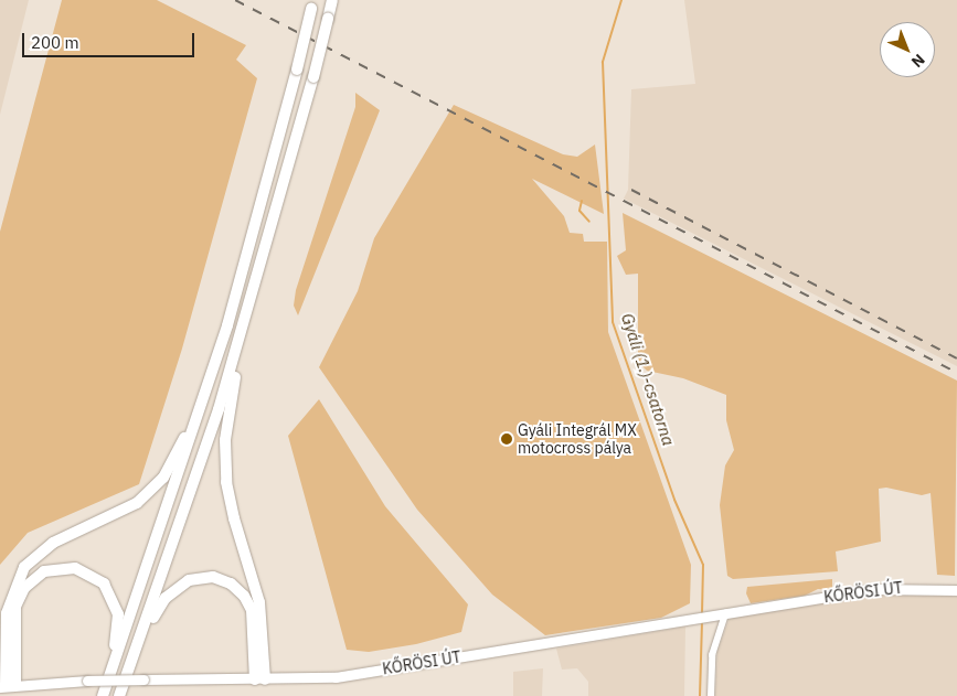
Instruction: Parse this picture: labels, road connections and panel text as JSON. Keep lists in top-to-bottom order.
{
  "streets": {
    "main road": ["KŐRÖSI ÚT"]
  },
  "water": ["Gyáli (1.)-csatorna"],
  "places": ["Gyáli Integrál MX motocross pálya"],
  "scale_bar": "200 m",
  "north": "bottom right"
}
